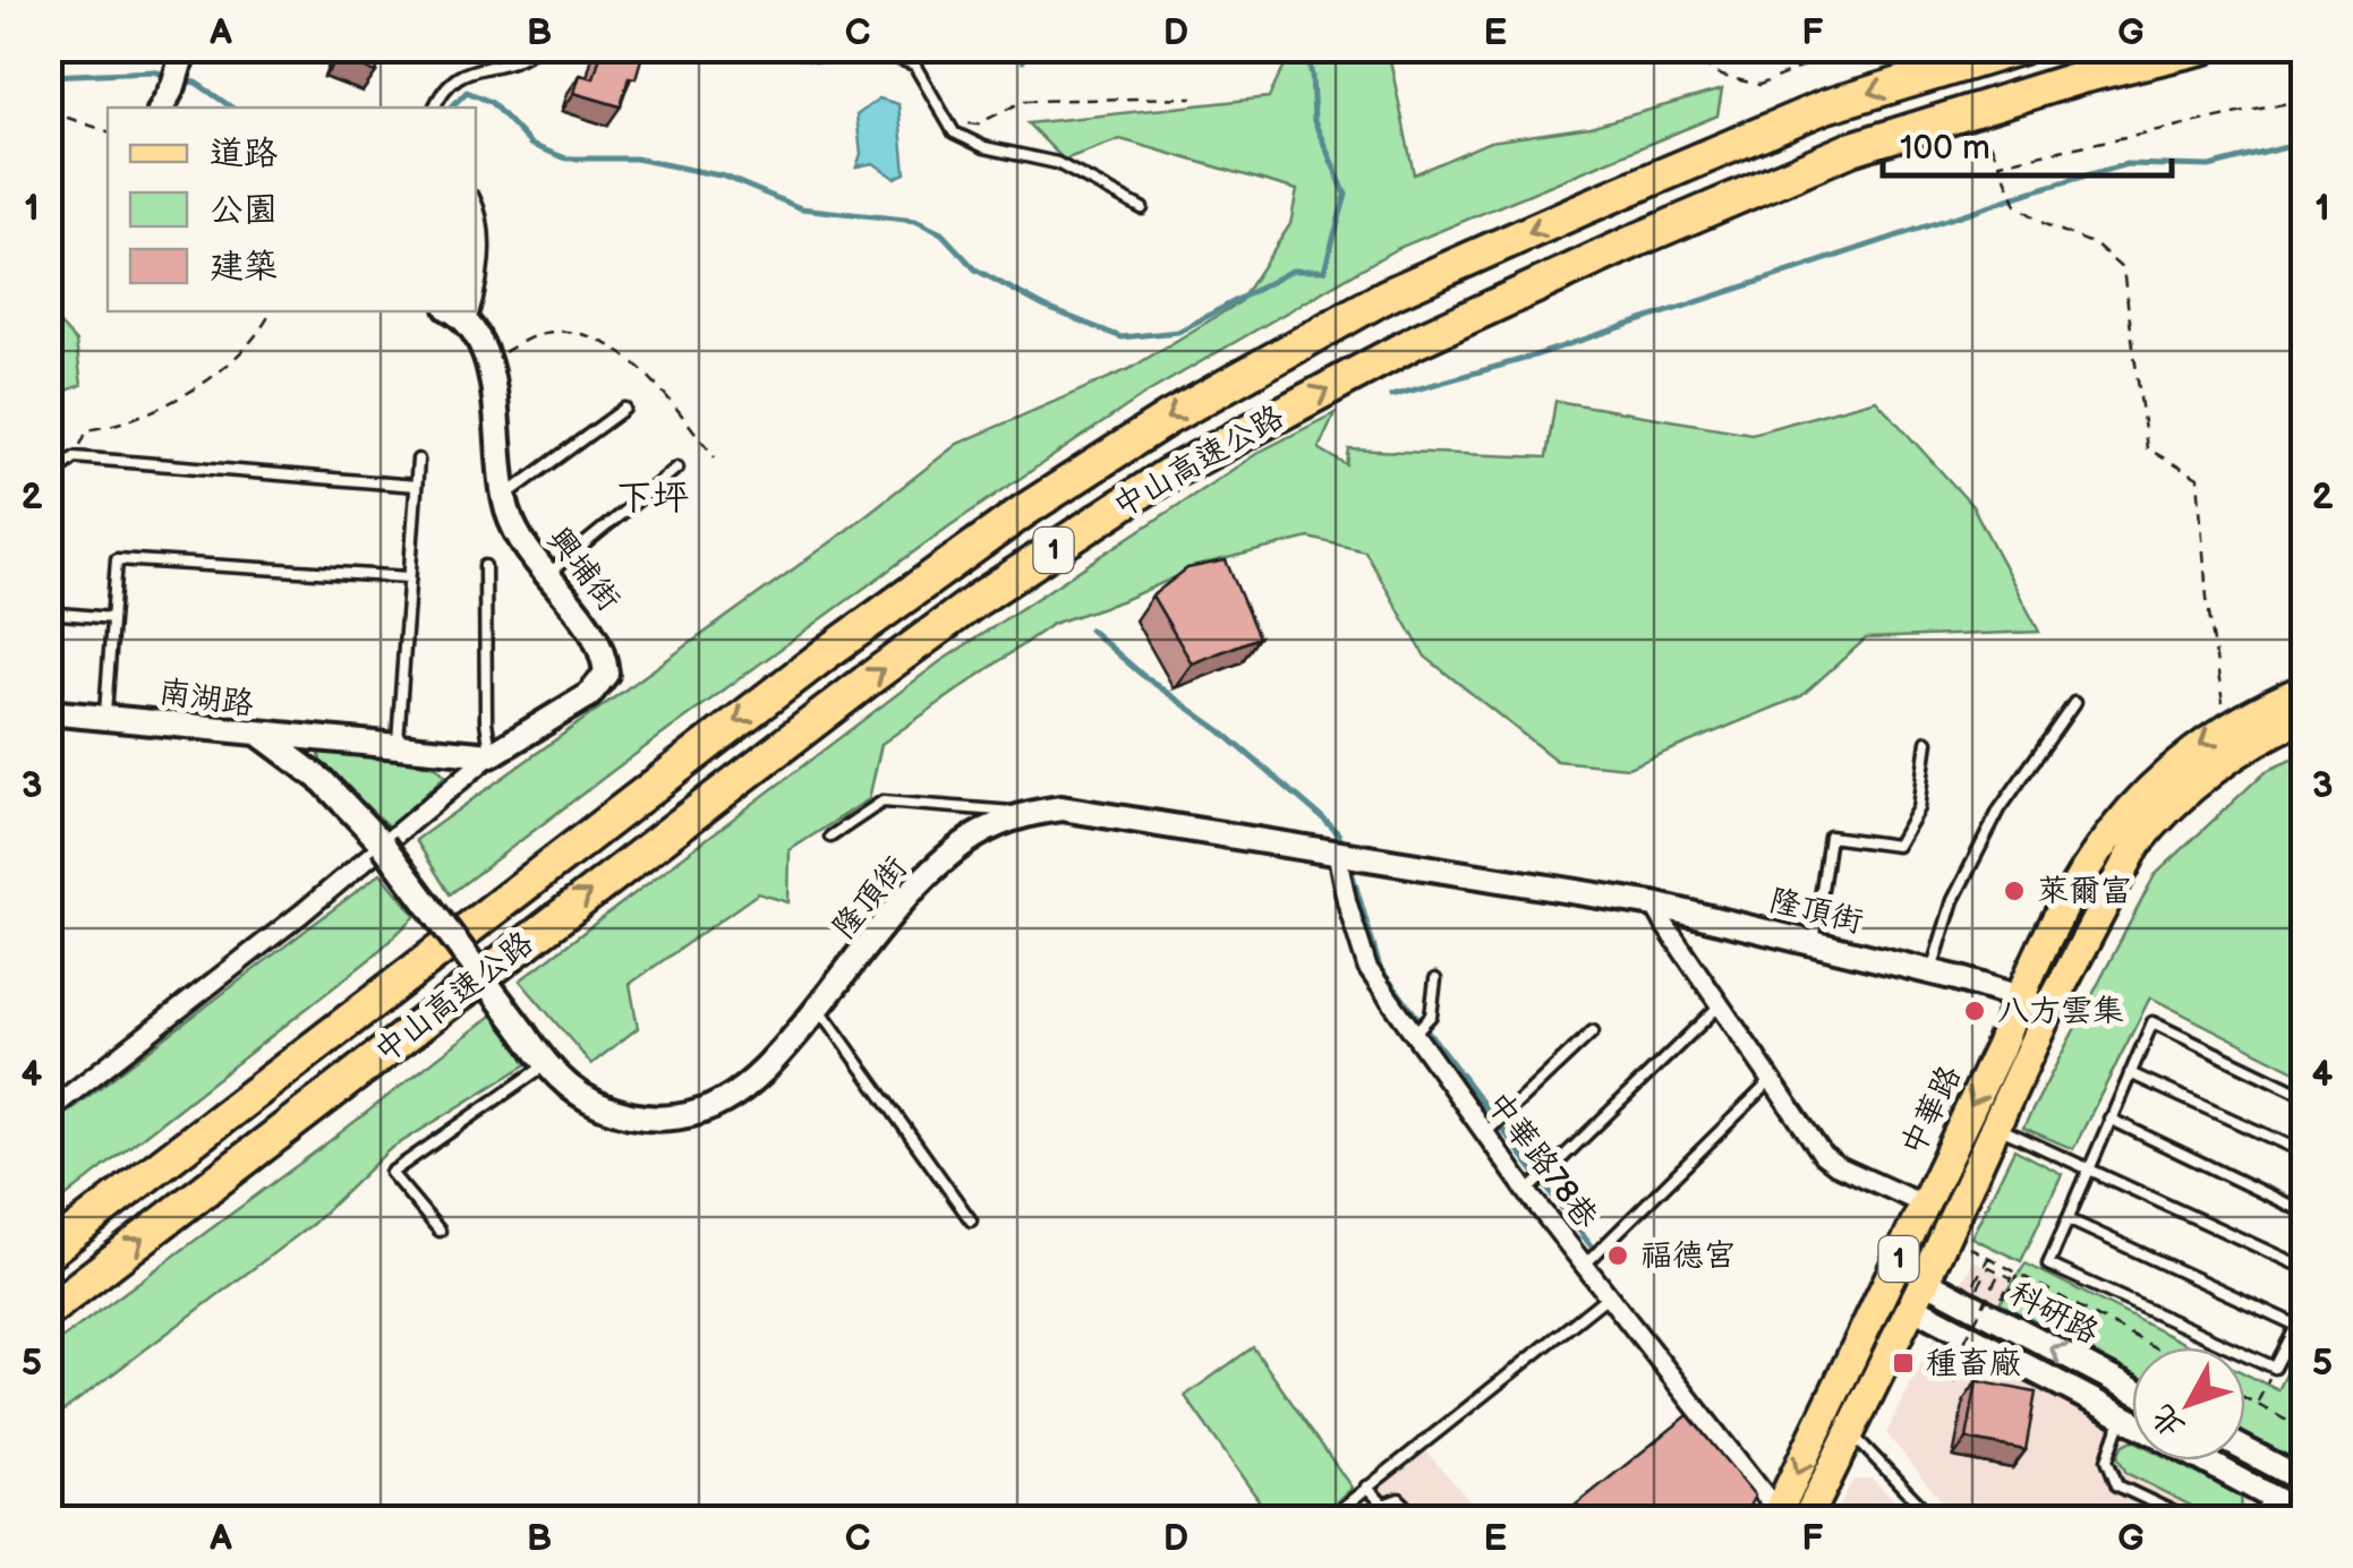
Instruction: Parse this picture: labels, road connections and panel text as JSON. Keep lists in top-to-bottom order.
{
  "streets": {
    "highway": ["中山高速公路", "1"],
    "main road": ["中華路"],
    "street": [
      "興埔街",
      "南湖路",
      "隆頂街",
      "中華路78巷",
      "科研路"
    ]
  },
  "crossings": [
    ["興埔街", "南湖路"],
    ["南湖路", "隆頂街"],
    ["隆頂街", "中華路"],
    ["隆頂街", "中華路78巷"],
    ["中華路", "中華路78巷"],
    ["中華路", "科研路"]
  ],
  "districts": ["下坪"],
  "places": {
    "other": ["萊爾富", "八方雲集", "福德宮"],
    "transit": ["種畜廠"]
  },
  "legend": ["道路", "公園", "建築"],
  "scale_bar": "100 m",
  "north": "bottom left",
  "grid": {
    "columns": [
      "A",
      "B",
      "C",
      "D",
      "E",
      "F",
      "G"
    ],
    "rows": [
      "1",
      "2",
      "3",
      "4",
      "5"
    ]
  }
}
